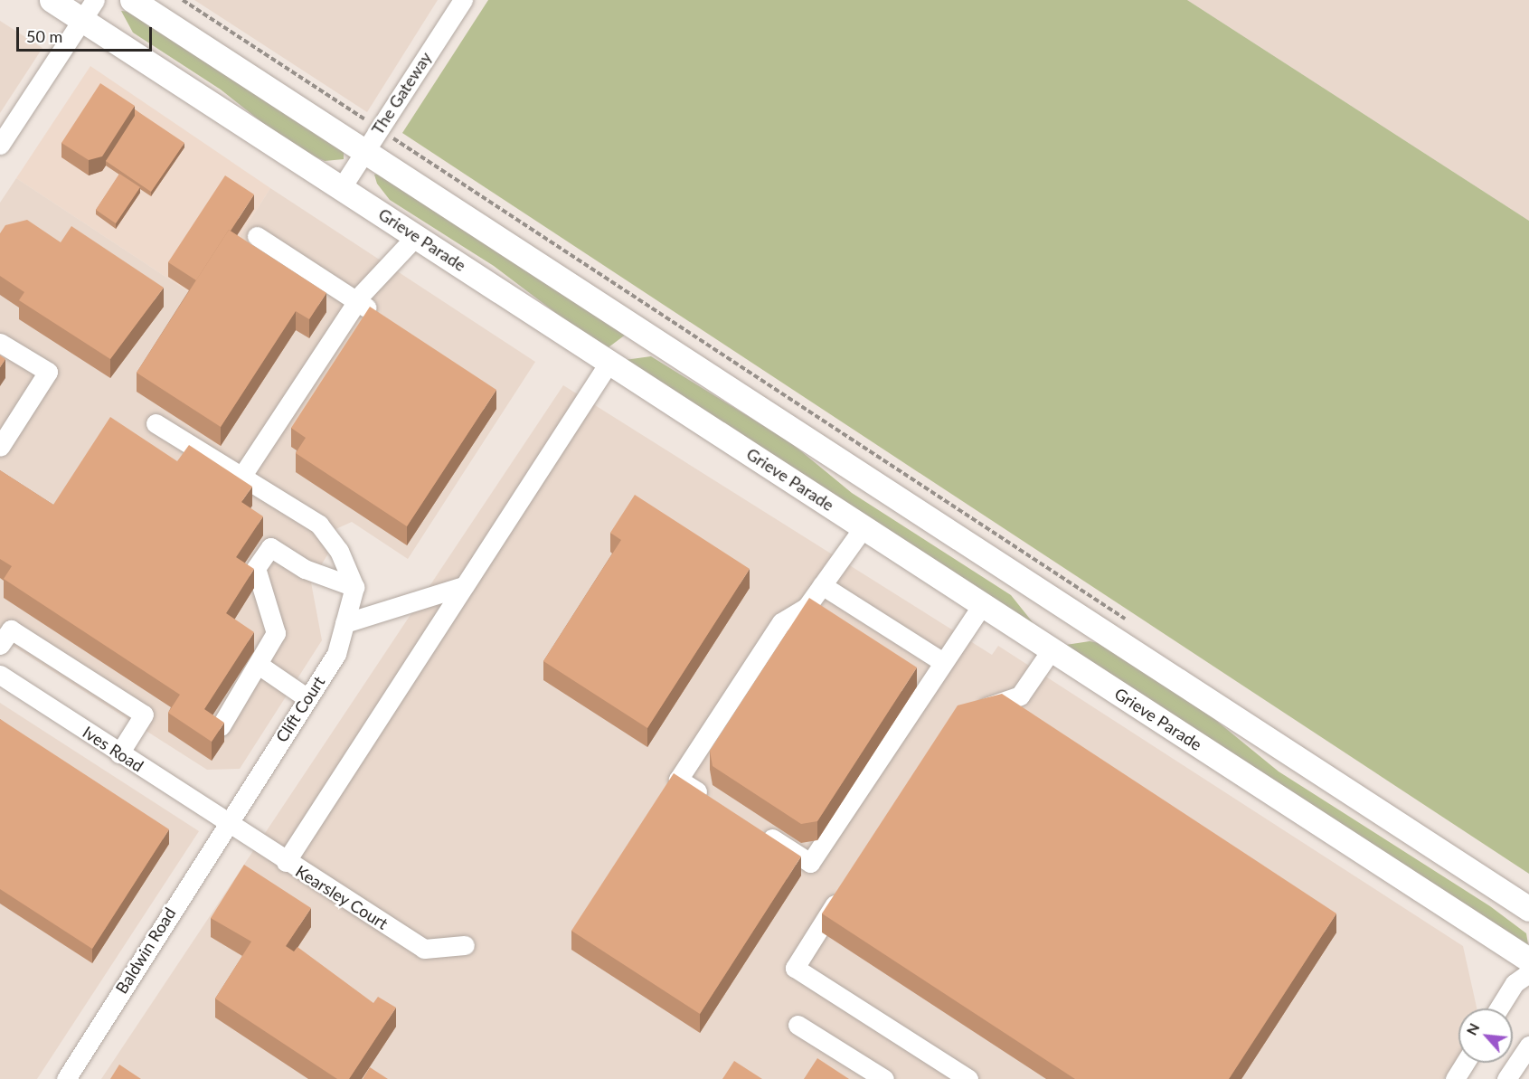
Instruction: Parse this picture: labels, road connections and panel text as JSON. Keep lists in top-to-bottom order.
{
  "streets": {
    "main road": ["Grieve Parade"],
    "street": [
      "The Gateway",
      "Clift Court",
      "Ives Road",
      "Kearsley Court",
      "Baldwin Road"
    ]
  },
  "crossings": [
    ["The Gateway", "Grieve Parade"],
    ["Clift Court", "Ives Road"],
    ["Clift Court", "Kearsley Court"],
    ["Clift Court", "Baldwin Road"],
    ["Ives Road", "Kearsley Court"],
    ["Ives Road", "Baldwin Road"],
    ["Kearsley Court", "Baldwin Road"]
  ],
  "scale_bar": "50 m",
  "north": "top left"
}
